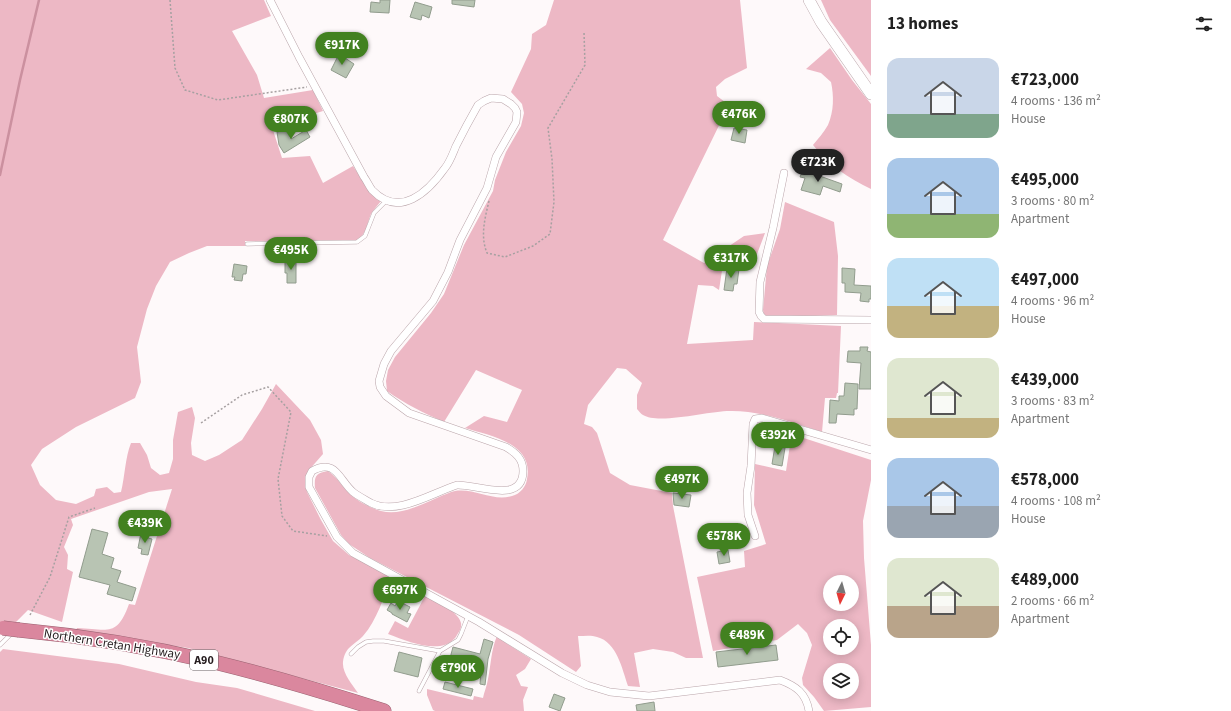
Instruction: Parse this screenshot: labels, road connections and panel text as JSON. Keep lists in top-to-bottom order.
{
  "streets": {
    "highway": ["Northern Cretan Highway", "Α90"]
  },
  "north": "bottom",
  "page": {
    "heading": "13 homes",
    "price": [
      "€917K",
      "€476K",
      "€807K",
      "€723K",
      "€495K",
      "€317K",
      "€392K",
      "€497K",
      "€439K",
      "€578K",
      "€697K",
      "€489K",
      "€790K"
    ],
    "list": [
      {
        "name": "€723,000",
        "note": "4 rooms · 136 m² · House"
      },
      {
        "name": "€495,000",
        "note": "3 rooms · 80 m² · Apartment"
      },
      {
        "name": "€497,000",
        "note": "4 rooms · 96 m² · House"
      },
      {
        "name": "€439,000",
        "note": "3 rooms · 83 m² · Apartment"
      },
      {
        "name": "€578,000",
        "note": "4 rooms · 108 m² · House"
      },
      {
        "name": "€489,000",
        "note": "2 rooms · 66 m² · Apartment"
      }
    ]
  }
}
